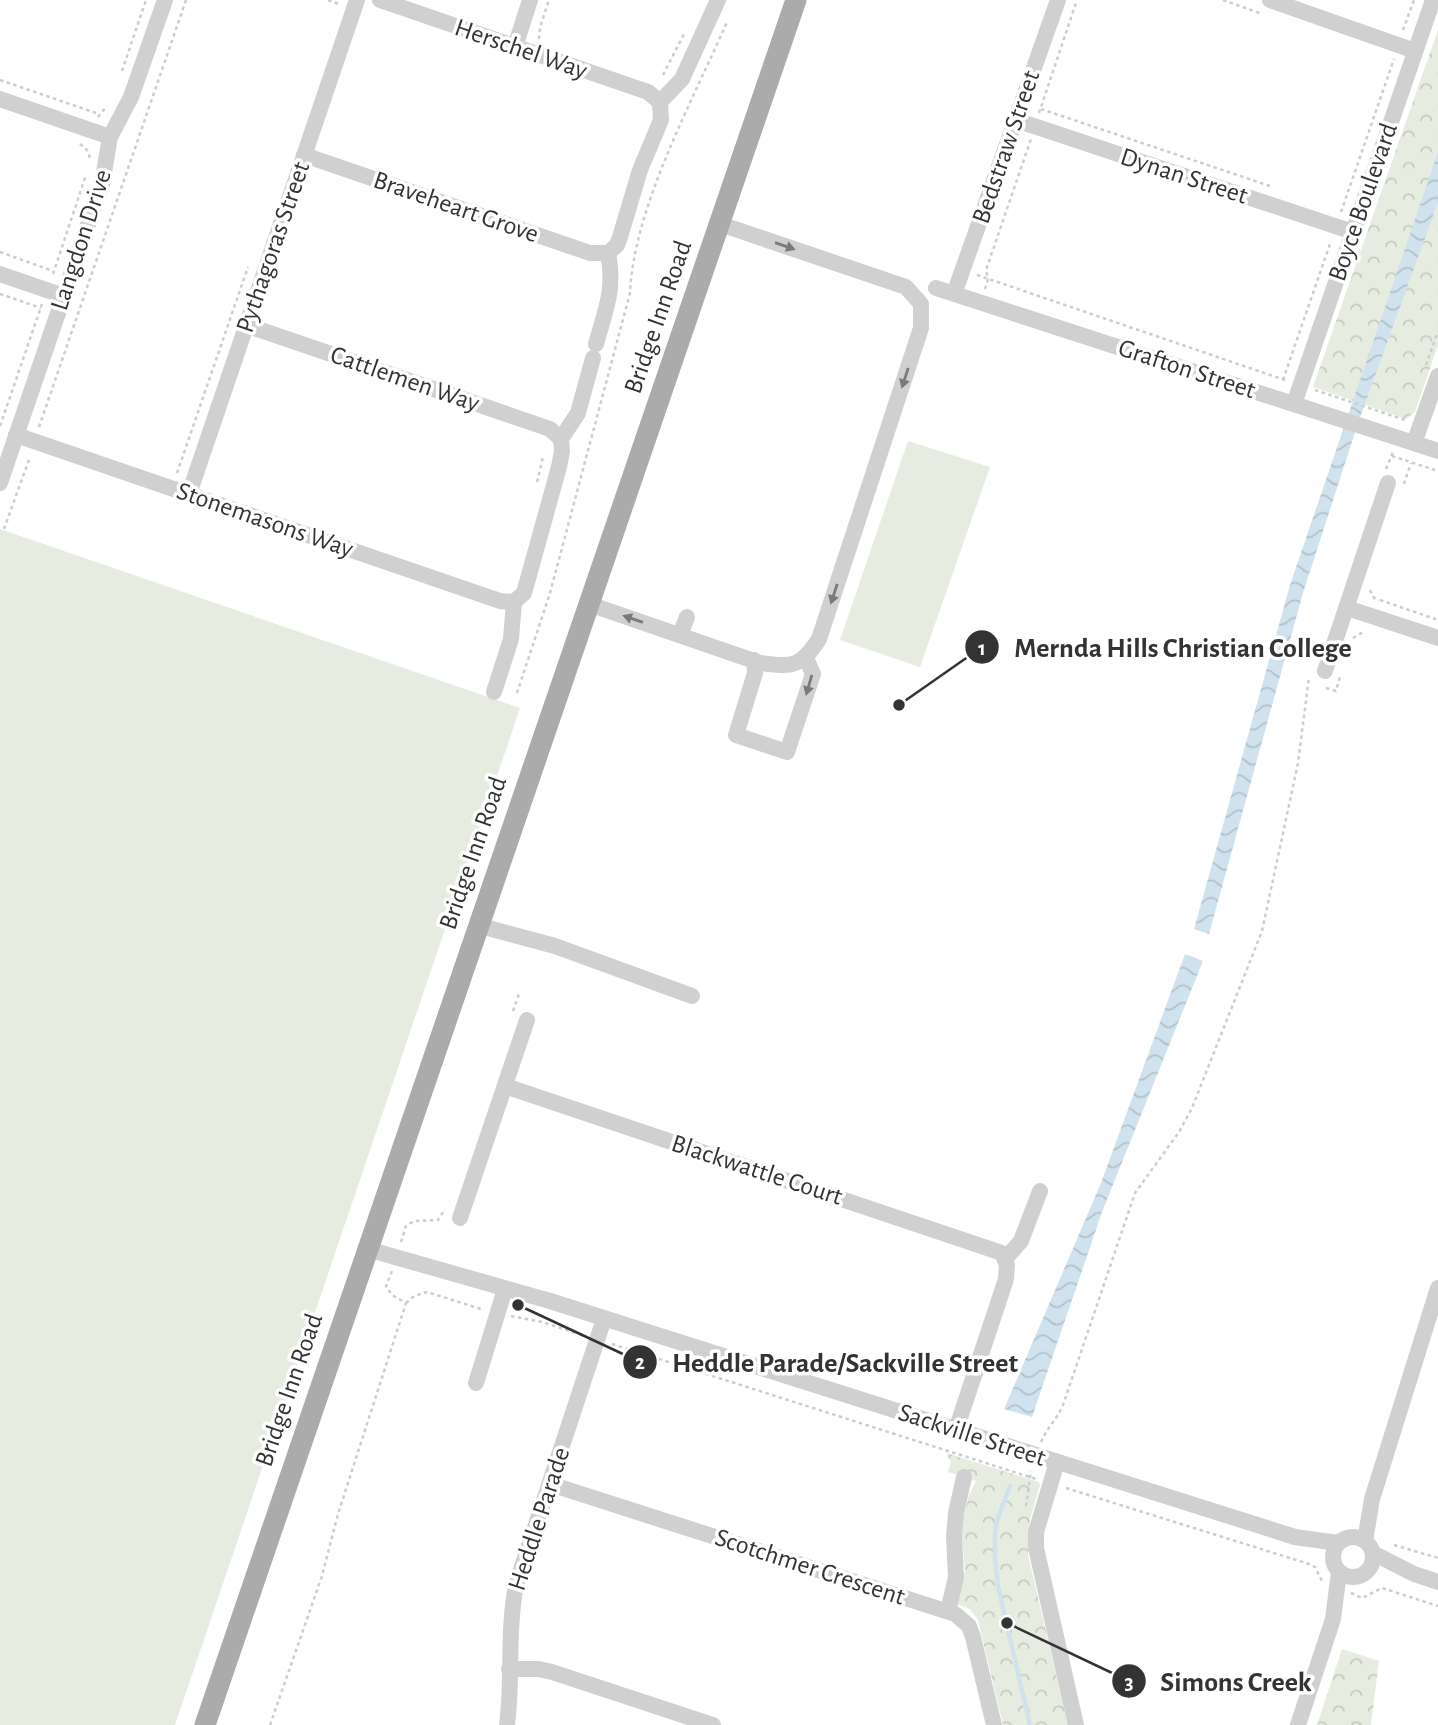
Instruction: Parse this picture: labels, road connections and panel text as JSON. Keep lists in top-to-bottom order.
{
  "streets": {
    "main road": ["Bridge Inn Road"],
    "street": [
      "Herschel Way",
      "Bedstraw Street",
      "Dynan Street",
      "Boyce Boulevard",
      "Braveheart Grove",
      "Langdon Drive",
      "Pythagoras Street",
      "Grafton Street",
      "Cattlemen Way",
      "Stonemasons Way",
      "Blackwattle Court",
      "Sackville Street",
      "Heddle Parade",
      "Scotchmer Crescent"
    ]
  },
  "crossings": [
    ["Bedstraw Street", "Dynan Street"],
    ["Bedstraw Street", "Grafton Street"],
    ["Dynan Street", "Boyce Boulevard"],
    ["Boyce Boulevard", "Grafton Street"],
    ["Braveheart Grove", "Pythagoras Street"],
    ["Langdon Drive", "Stonemasons Way"],
    ["Pythagoras Street", "Cattlemen Way"],
    ["Pythagoras Street", "Stonemasons Way"],
    ["Bridge Inn Road", "Sackville Street"],
    ["Sackville Street", "Heddle Parade"],
    ["Heddle Parade", "Scotchmer Crescent"]
  ],
  "places": ["Mernda Hills Christian College", "Heddle Parade/Sackville Street", "Simons Creek"]
}
